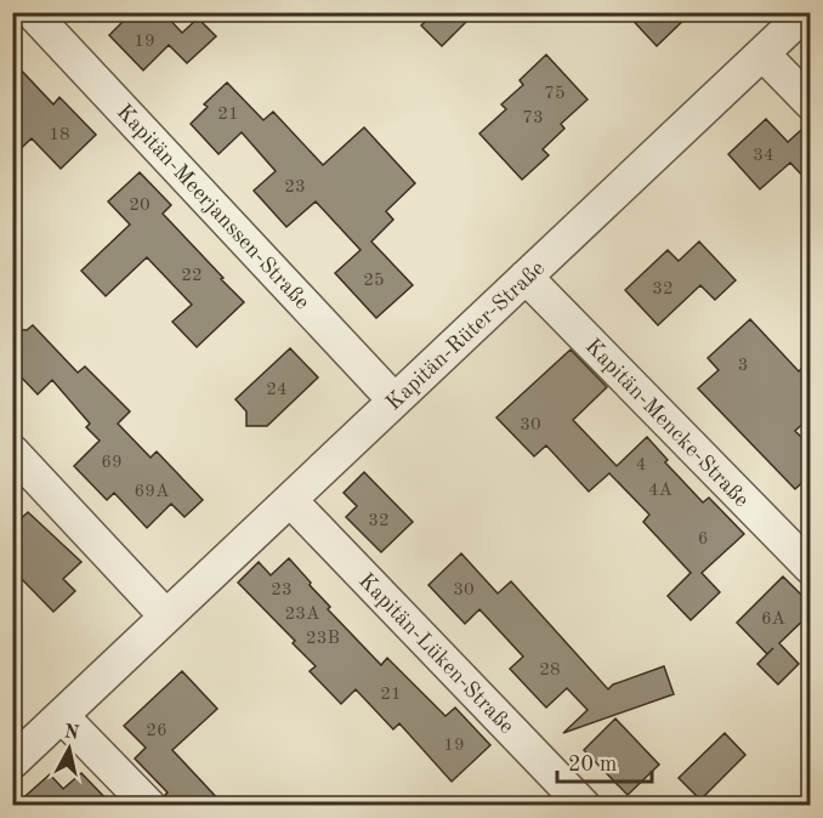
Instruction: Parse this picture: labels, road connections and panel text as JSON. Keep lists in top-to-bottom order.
{
  "streets": {
    "street": [
      "Kapitän-Meerjanssen-Straße",
      "Kapitän-Rüter-Straße",
      "Kapitän-Mencke-Straße",
      "Kapitän-Lüken-Straße"
    ]
  },
  "crossings": [
    ["Kapitän-Meerjanssen-Straße", "Kapitän-Rüter-Straße"],
    ["Kapitän-Rüter-Straße", "Kapitän-Mencke-Straße"],
    ["Kapitän-Rüter-Straße", "Kapitän-Lüken-Straße"]
  ],
  "house_numbers": [
    "19",
    "75",
    "21",
    "73",
    "18",
    "34",
    "23",
    "20",
    "22",
    "25",
    "32",
    "3",
    "24",
    "30",
    "69",
    "4",
    "4A",
    "69A",
    "32",
    "6",
    "23",
    "30",
    "23A",
    "6A",
    "23B",
    "28",
    "21",
    "26",
    "19"
  ],
  "scale_bar": "20 m",
  "north": "top"
}
